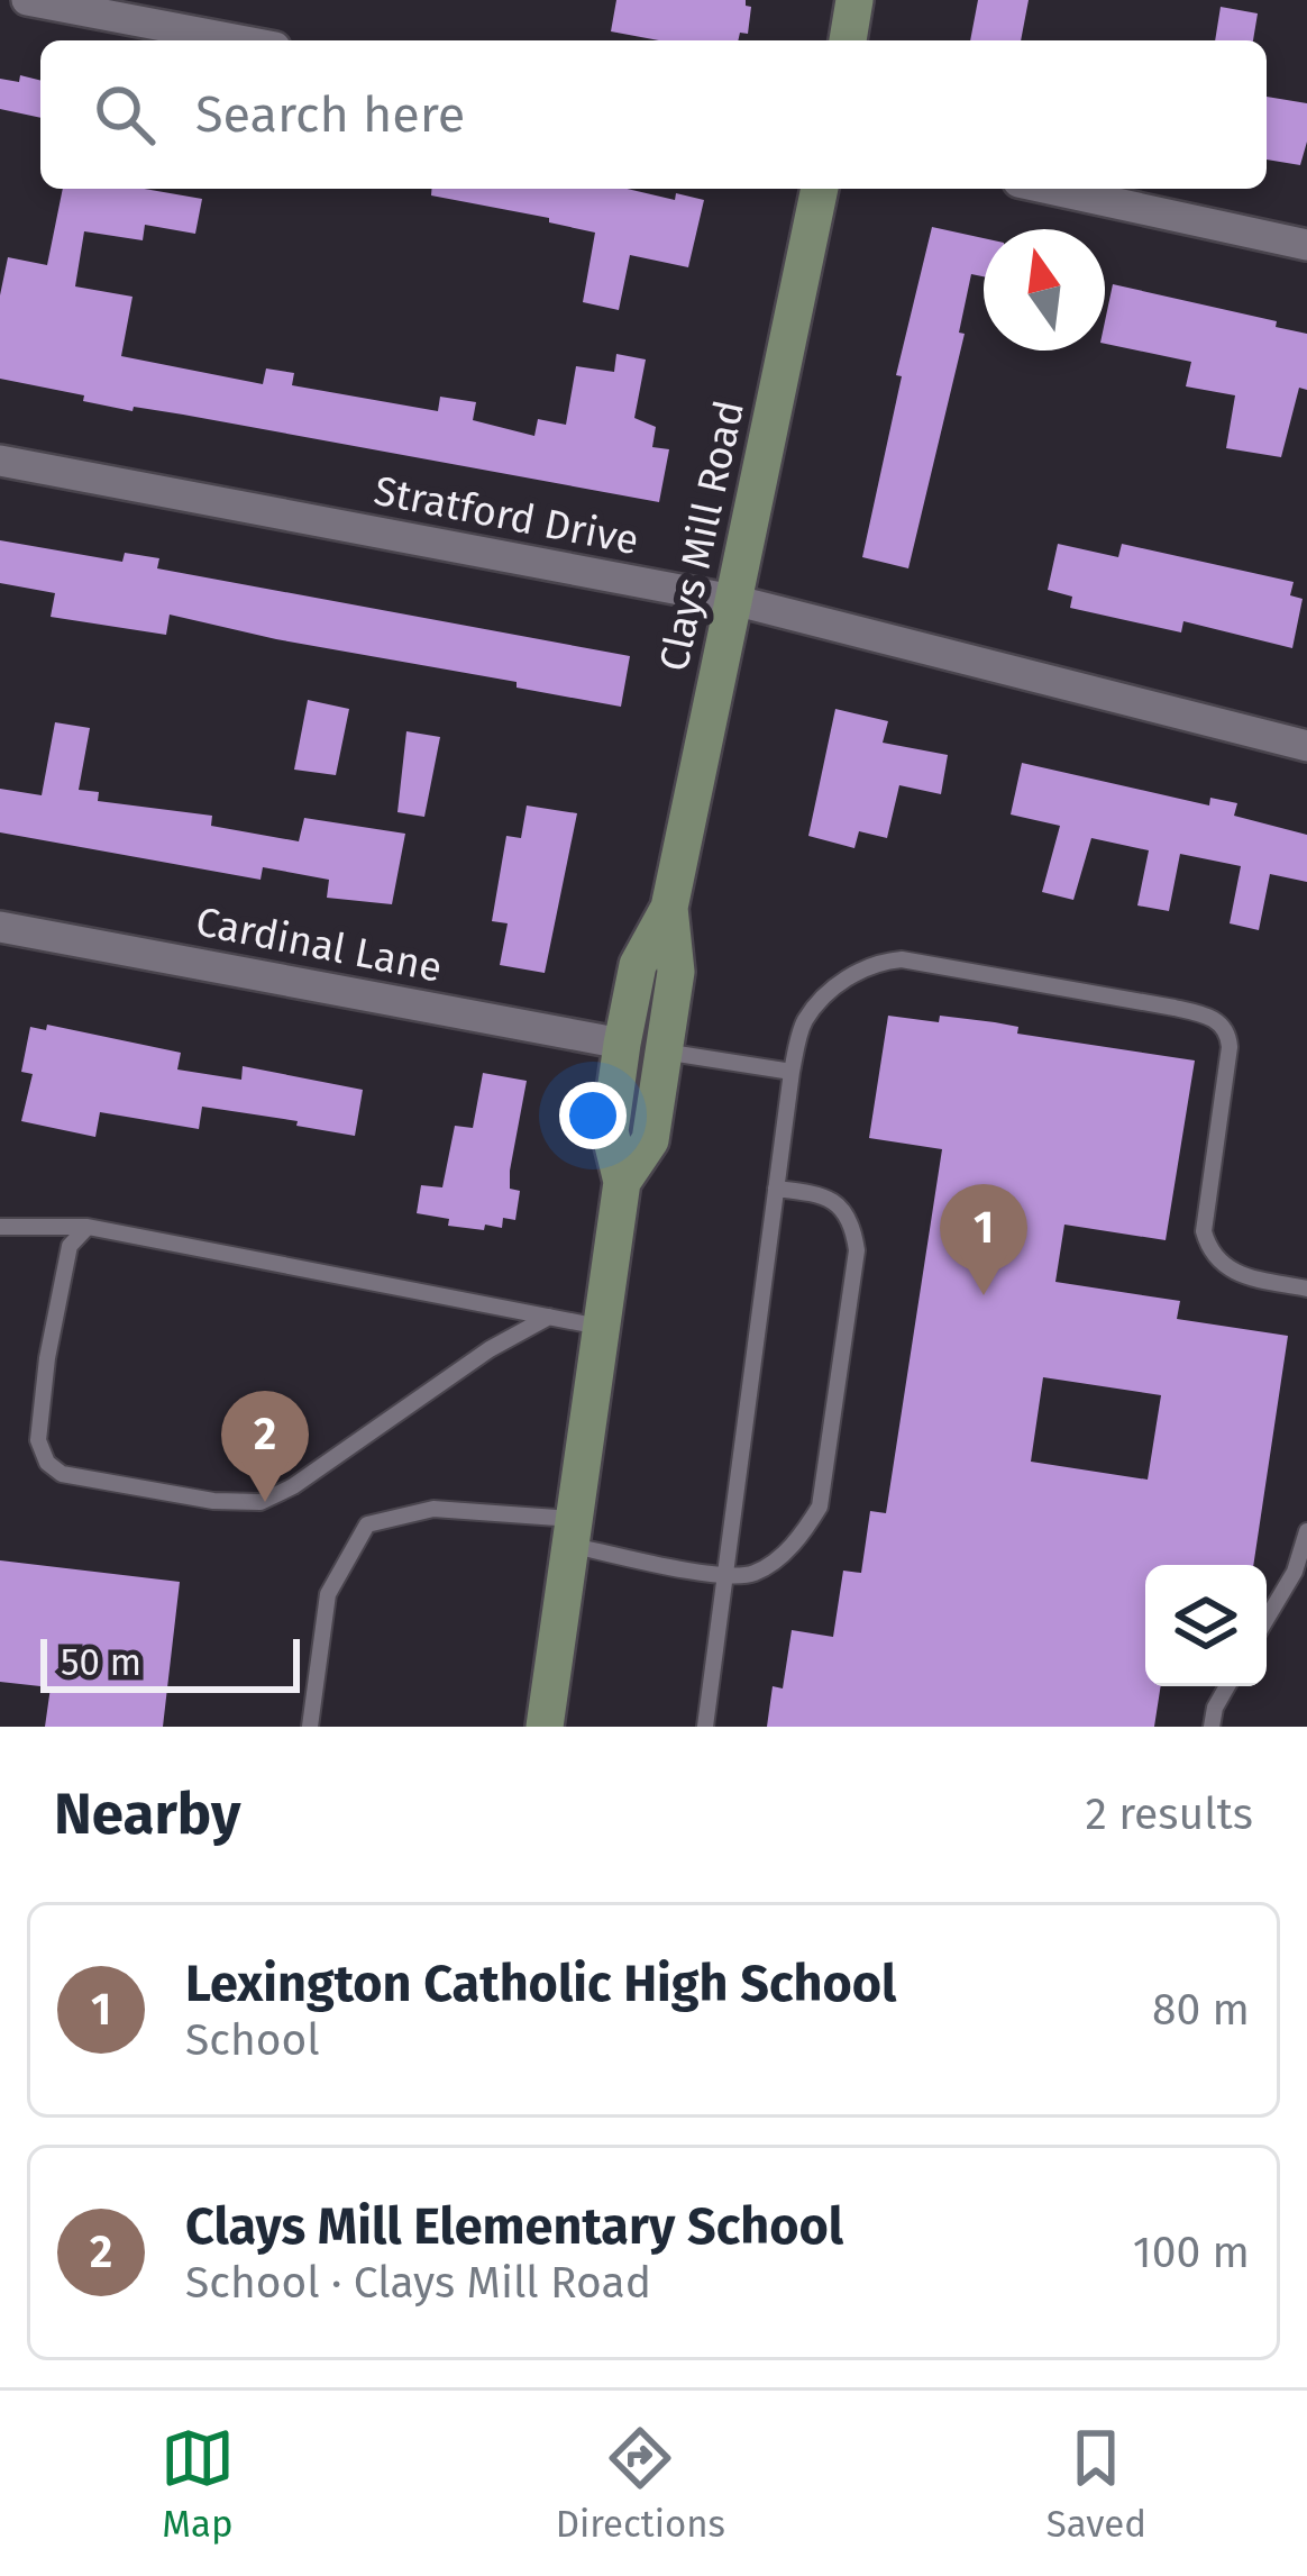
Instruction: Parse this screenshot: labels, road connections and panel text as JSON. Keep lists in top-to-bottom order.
{
  "streets": {
    "main road": ["Clays Mill Road"],
    "street": ["Stratford Drive", "Cardinal Lane"]
  },
  "crossings": [
    ["Stratford Drive", "Clays Mill Road"],
    ["Clays Mill Road", "Cardinal Lane"]
  ],
  "scale_bar": "50 m",
  "north": "top",
  "page": {
    "search": "Search here",
    "pins": ["1", "2"],
    "scale": "50 m",
    "heading": ["Nearby", "2 results"],
    "list": [
      {
        "mark": "1",
        "name": "Lexington Catholic High School",
        "note": "School",
        "value": "80 m"
      },
      {
        "mark": "2",
        "name": "Clays Mill Elementary School",
        "note": "School · Clays Mill Road",
        "value": "100 m"
      }
    ],
    "nav": ["Map", "Directions", "Saved"]
  }
}
